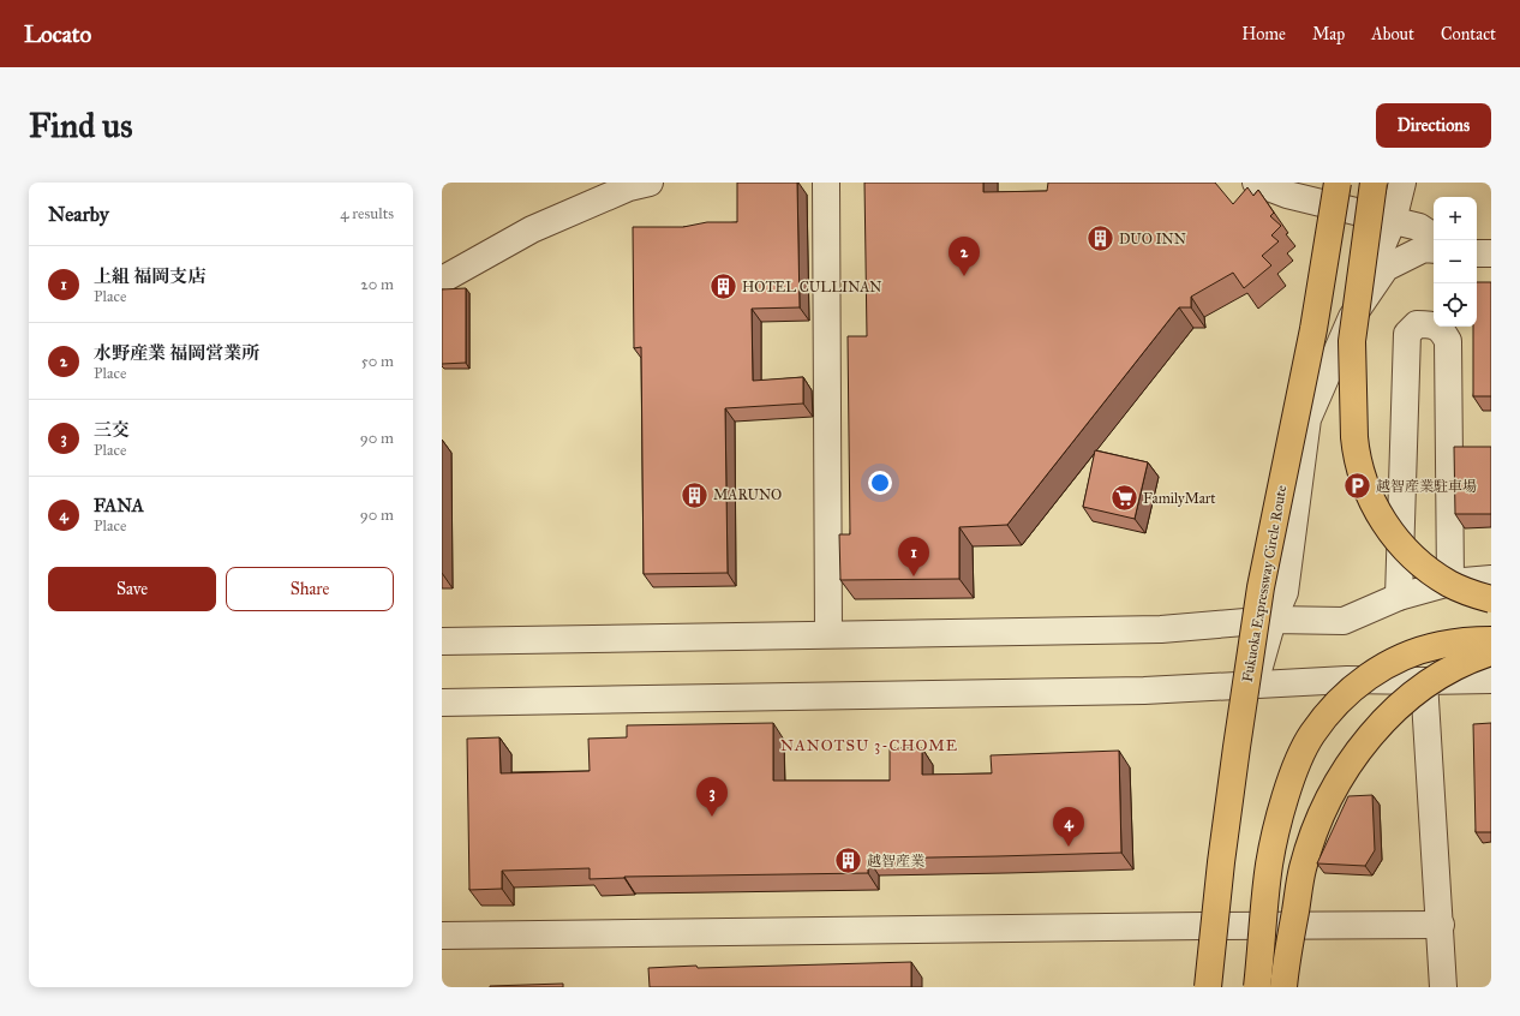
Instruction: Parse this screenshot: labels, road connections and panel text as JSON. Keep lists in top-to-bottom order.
{
  "streets": {
    "highway": ["Fukuoka Expressway Circle Route"]
  },
  "districts": ["NANOTSU 3-CHOME"],
  "places": {
    "building": [
      "DUO INN",
      "HOTEL CULLINAN",
      "MARUNO",
      "越智産業"
    ],
    "parking": ["越智産業駐車場"],
    "supermarket": ["FamilyMart"]
  },
  "page": {
    "header": "Locato",
    "nav": [
      "Home",
      "Map",
      "About",
      "Contact"
    ],
    "buttons": [
      "Directions",
      ["Save", "Share"]
    ],
    "title": "Find us",
    "heading": ["Nearby", "4 results"],
    "map_buttons": ["+", "−"],
    "pins": [
      "2",
      "1",
      "3",
      "4"
    ],
    "list": [
      {
        "mark": "1",
        "name": "上組 福岡支店",
        "note": "Place",
        "value": "20 m"
      },
      {
        "mark": "2",
        "name": "水野産業 福岡営業所",
        "note": "Place",
        "value": "50 m"
      },
      {
        "mark": "3",
        "name": "三交",
        "note": "Place",
        "value": "90 m"
      },
      {
        "mark": "4",
        "name": "FANA",
        "note": "Place",
        "value": "90 m"
      }
    ]
  }
}
